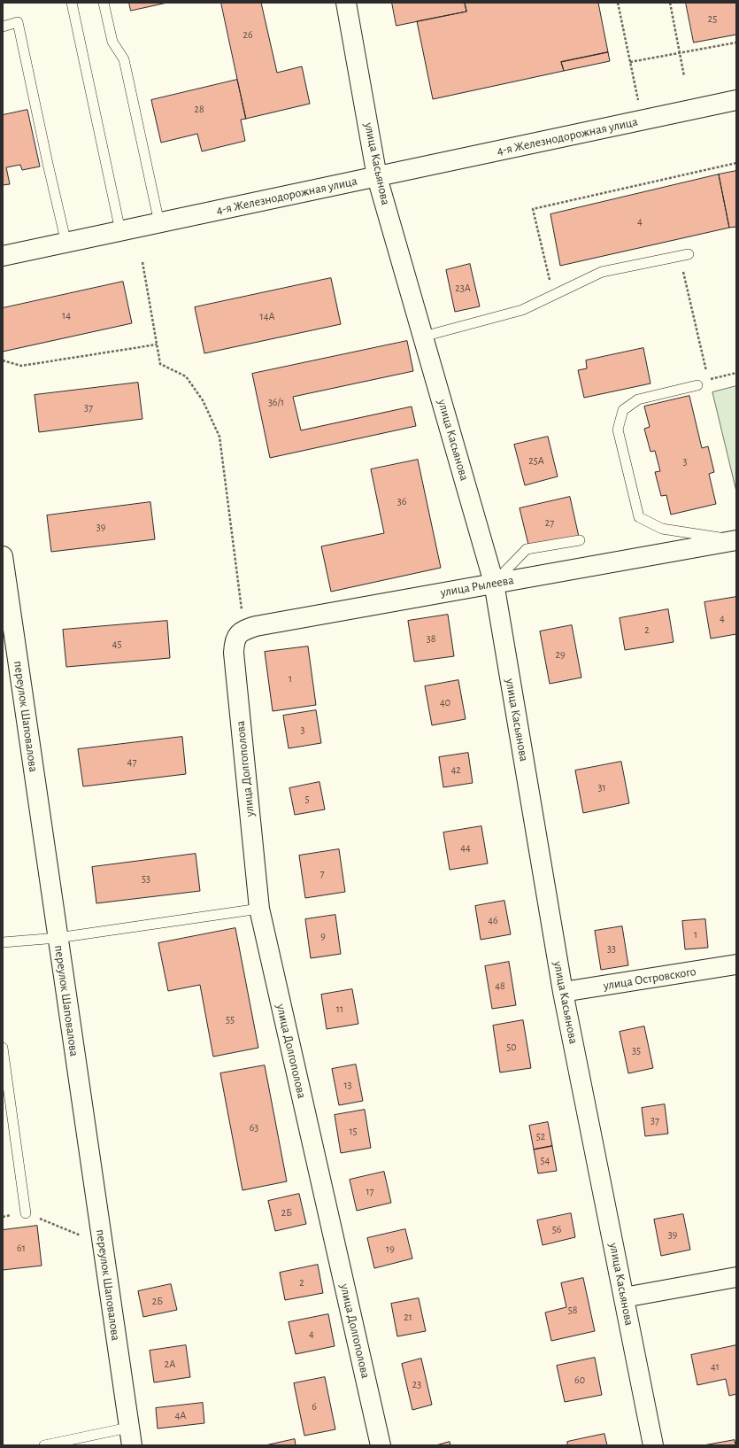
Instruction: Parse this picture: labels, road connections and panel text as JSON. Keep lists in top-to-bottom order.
{
  "streets": {
    "street": [
      "4-я Железнодорожная улица",
      "улица Касьянова",
      "улица Рылеева",
      "переулок Шаповалова",
      "улица Долгополова",
      "улица Островского"
    ]
  },
  "crossings": [
    ["4-я Железнодорожная улица", "улица Касьянова"],
    ["улица Касьянова", "улица Рылеева"],
    ["улица Касьянова", "улица Островского"],
    ["улица Рылеева", "улица Долгополова"]
  ],
  "house_numbers": [
    "25",
    "26",
    "28",
    "4",
    "23А",
    "14",
    "14А",
    "36/1",
    "37",
    "25А",
    "3",
    "36",
    "27",
    "39",
    "4",
    "2",
    "38",
    "45",
    "29",
    "1",
    "40",
    "3",
    "47",
    "42",
    "31",
    "5",
    "44",
    "7",
    "53",
    "46",
    "1",
    "9",
    "33",
    "48",
    "11",
    "55",
    "50",
    "35",
    "13",
    "37",
    "63",
    "15",
    "52",
    "54",
    "17",
    "2Б",
    "56",
    "39",
    "61",
    "19",
    "2",
    "2Б",
    "58",
    "21",
    "4",
    "2А",
    "41",
    "60",
    "23",
    "6",
    "4А"
  ]
}
